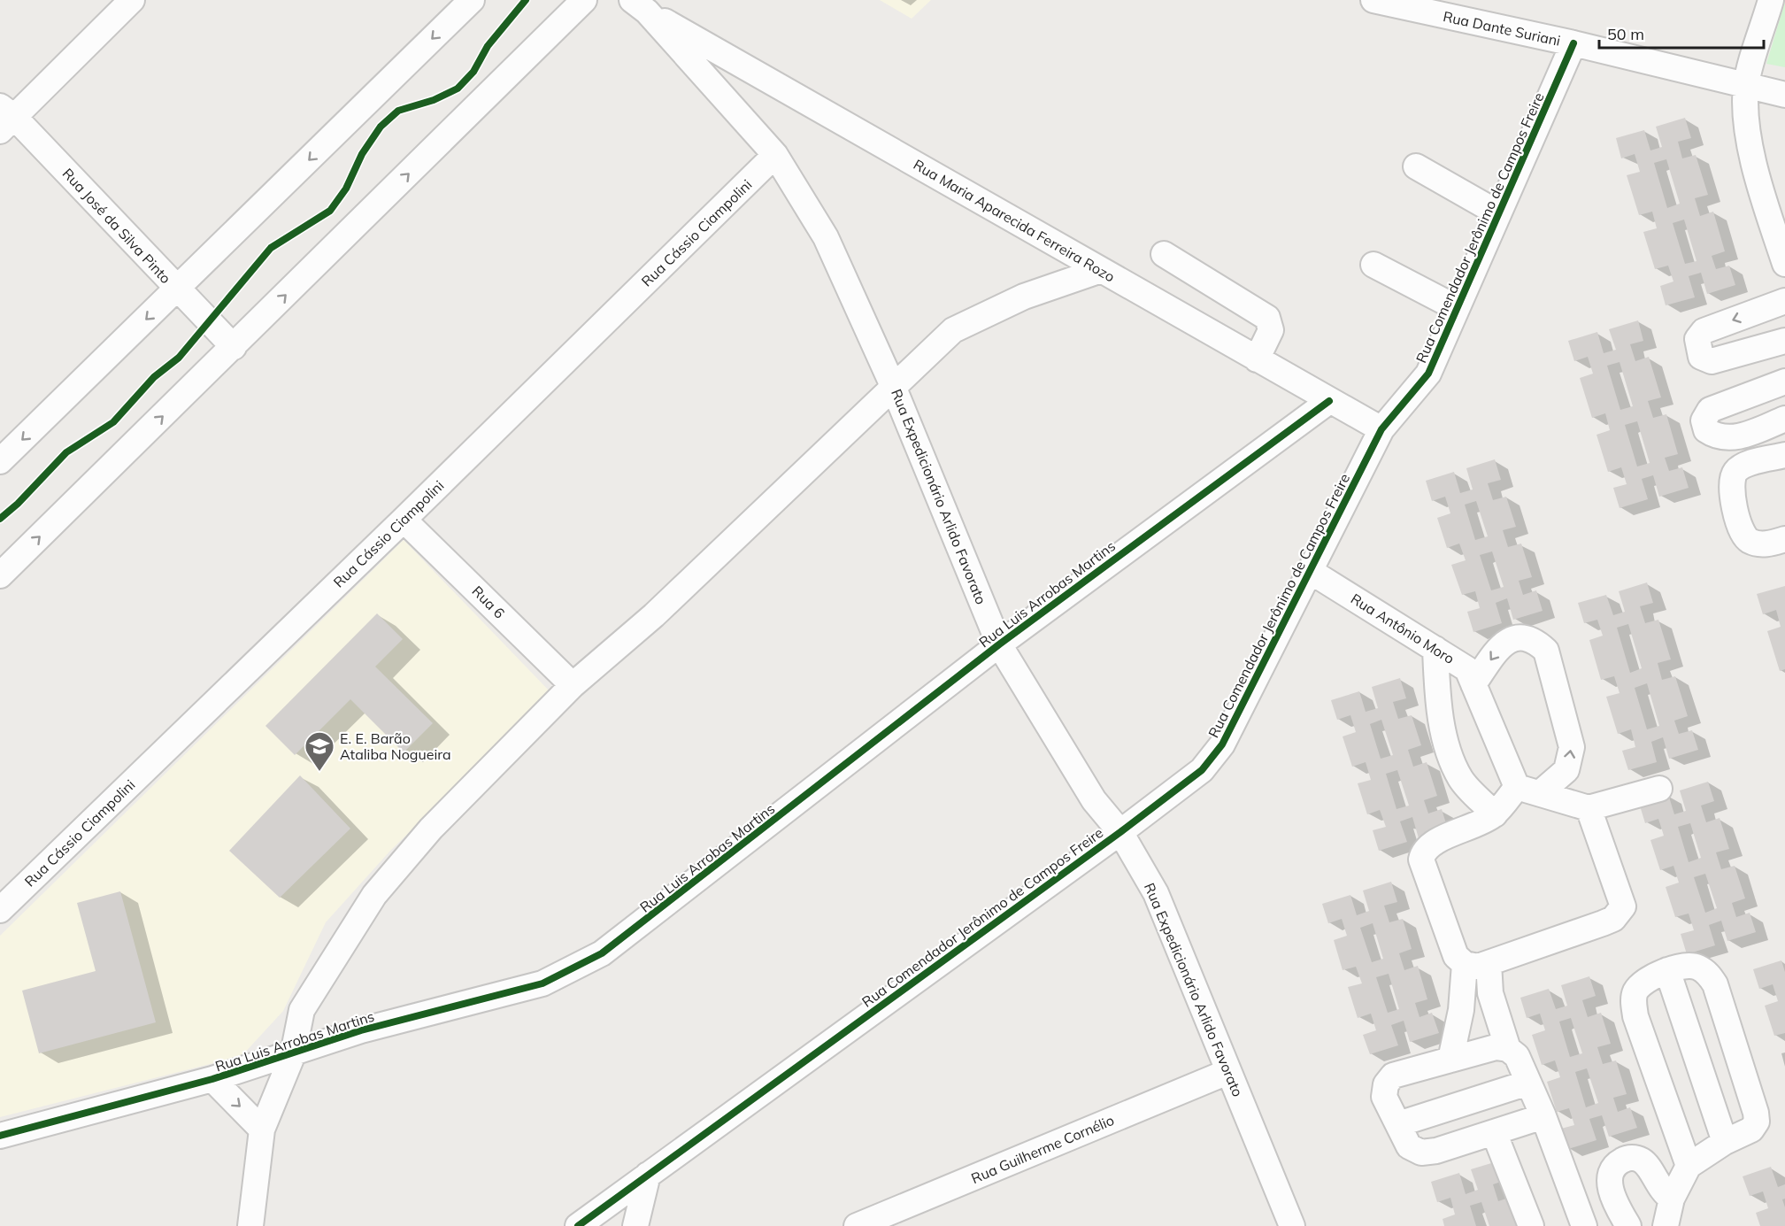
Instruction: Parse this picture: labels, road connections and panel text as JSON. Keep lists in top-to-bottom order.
{
  "streets": {
    "street": [
      "Rua Dante Suriani",
      "Rua Maria Aparecida Ferreira Rozo",
      "Rua José da Silva Pinto",
      "Rua Comendador Jerônimo de Campos Freire",
      "Rua Cássio Ciampolini",
      "Rua Expedicionário Arlido Favorato",
      "Rua Luis Arrobas Martins",
      "Rua 6",
      "Rua Antônio Moro",
      "Rua Guilherme Cornélio"
    ]
  },
  "crossings": [
    ["Rua Dante Suriani", "Rua Comendador Jerônimo de Campos Freire"],
    ["Rua Maria Aparecida Ferreira Rozo", "Rua Comendador Jerônimo de Campos Freire"],
    ["Rua Maria Aparecida Ferreira Rozo", "Rua Expedicionário Arlido Favorato"],
    ["Rua Maria Aparecida Ferreira Rozo", "Rua Luis Arrobas Martins"],
    ["Rua Comendador Jerônimo de Campos Freire", "Rua Expedicionário Arlido Favorato"],
    ["Rua Comendador Jerônimo de Campos Freire", "Rua Antônio Moro"],
    ["Rua Cássio Ciampolini", "Rua Expedicionário Arlido Favorato"],
    ["Rua Cássio Ciampolini", "Rua 6"],
    ["Rua Expedicionário Arlido Favorato", "Rua Luis Arrobas Martins"],
    ["Rua Expedicionário Arlido Favorato", "Rua Guilherme Cornélio"]
  ],
  "places": {
    "school or university": ["E. E. Barão Ataliba Nogueira"]
  },
  "scale_bar": "50 m"
}
